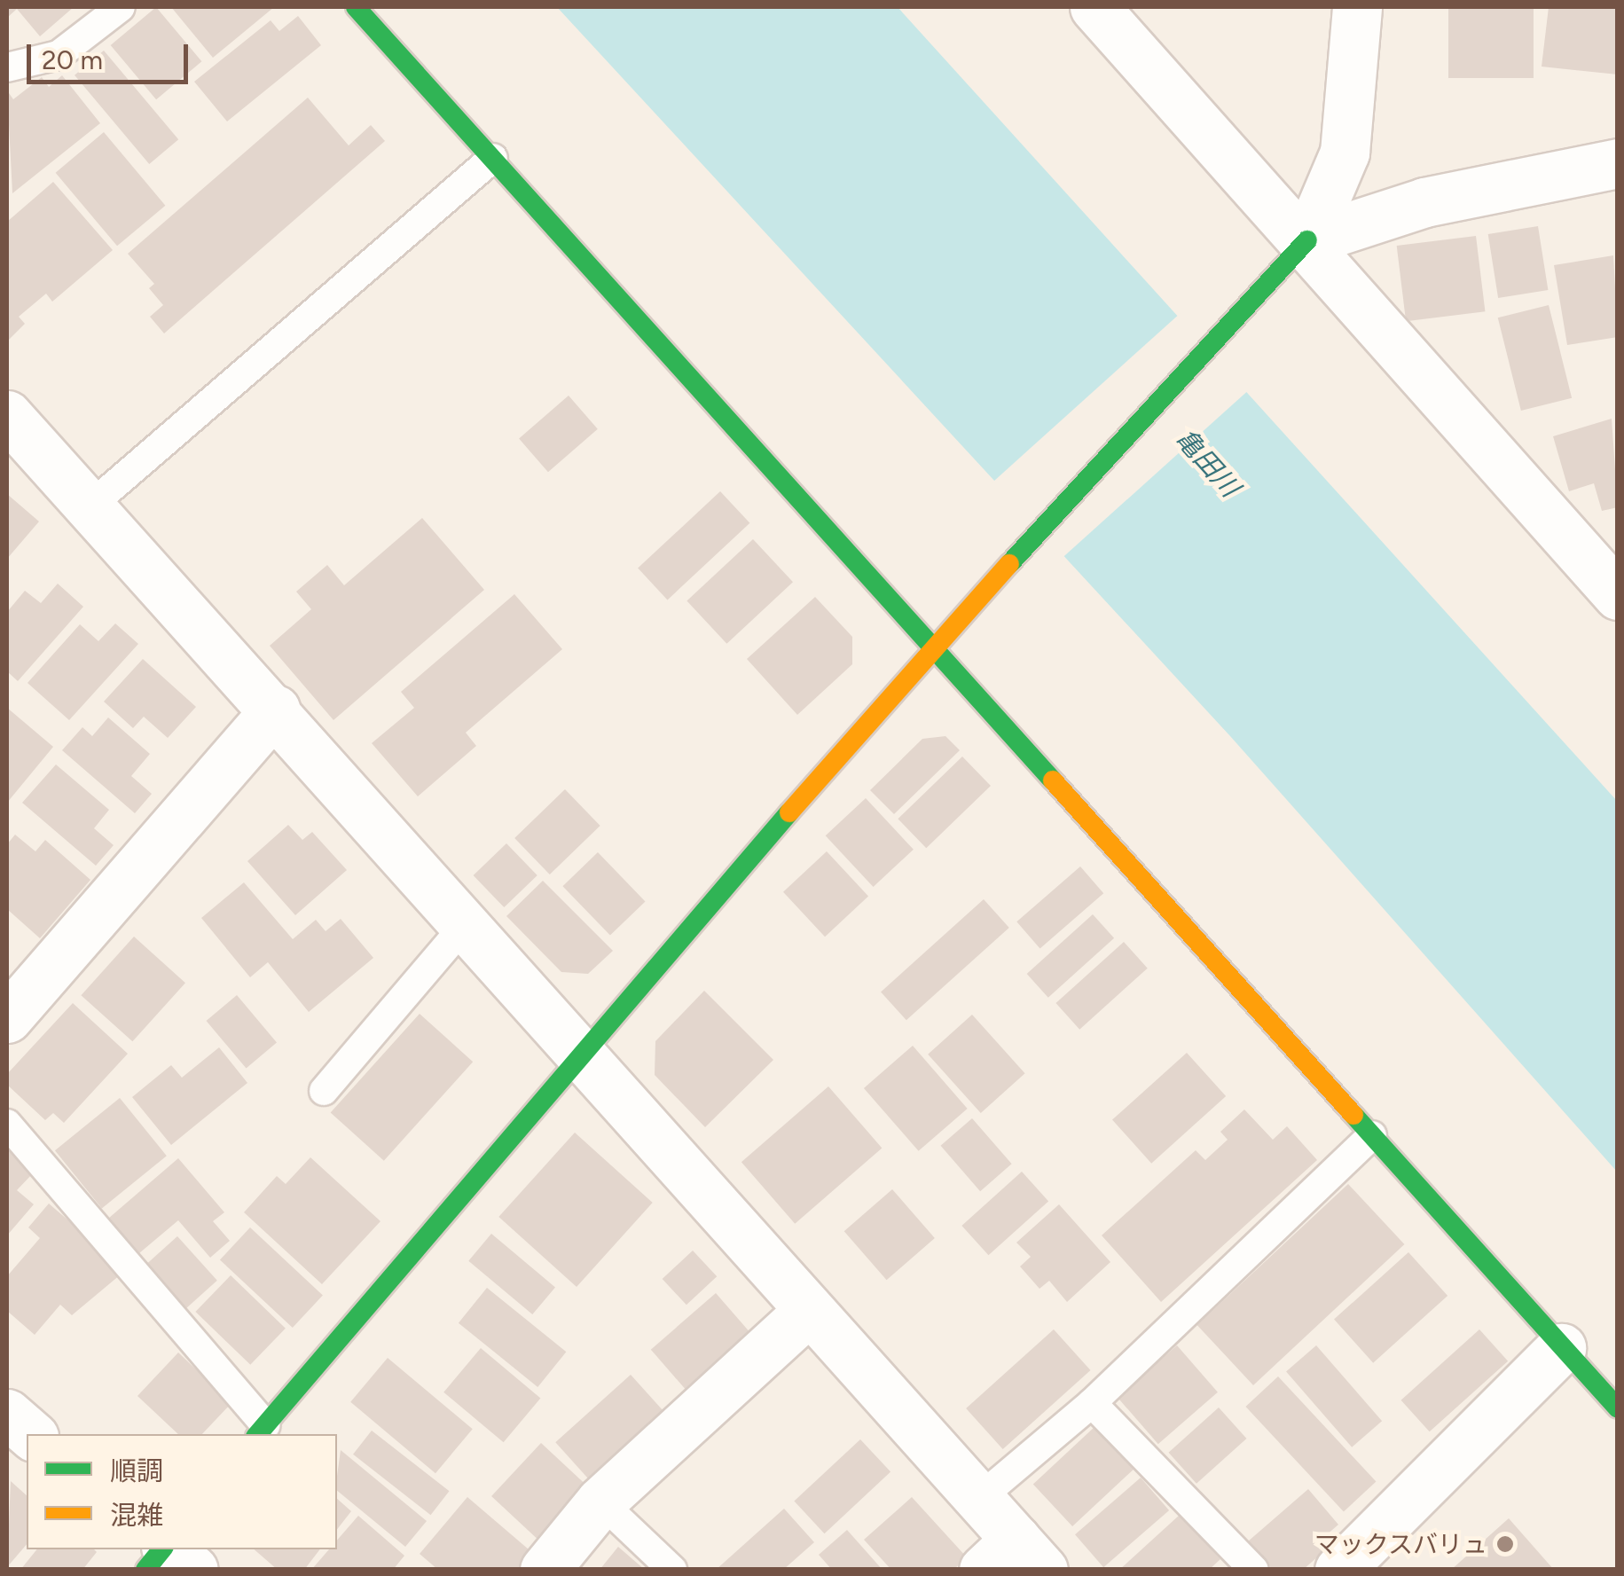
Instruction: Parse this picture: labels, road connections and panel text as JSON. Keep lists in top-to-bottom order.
{
  "water": ["亀田川"],
  "places": ["マックスバリュ"],
  "legend": ["順調", "混雑"],
  "scale_bar": "20 m"
}
